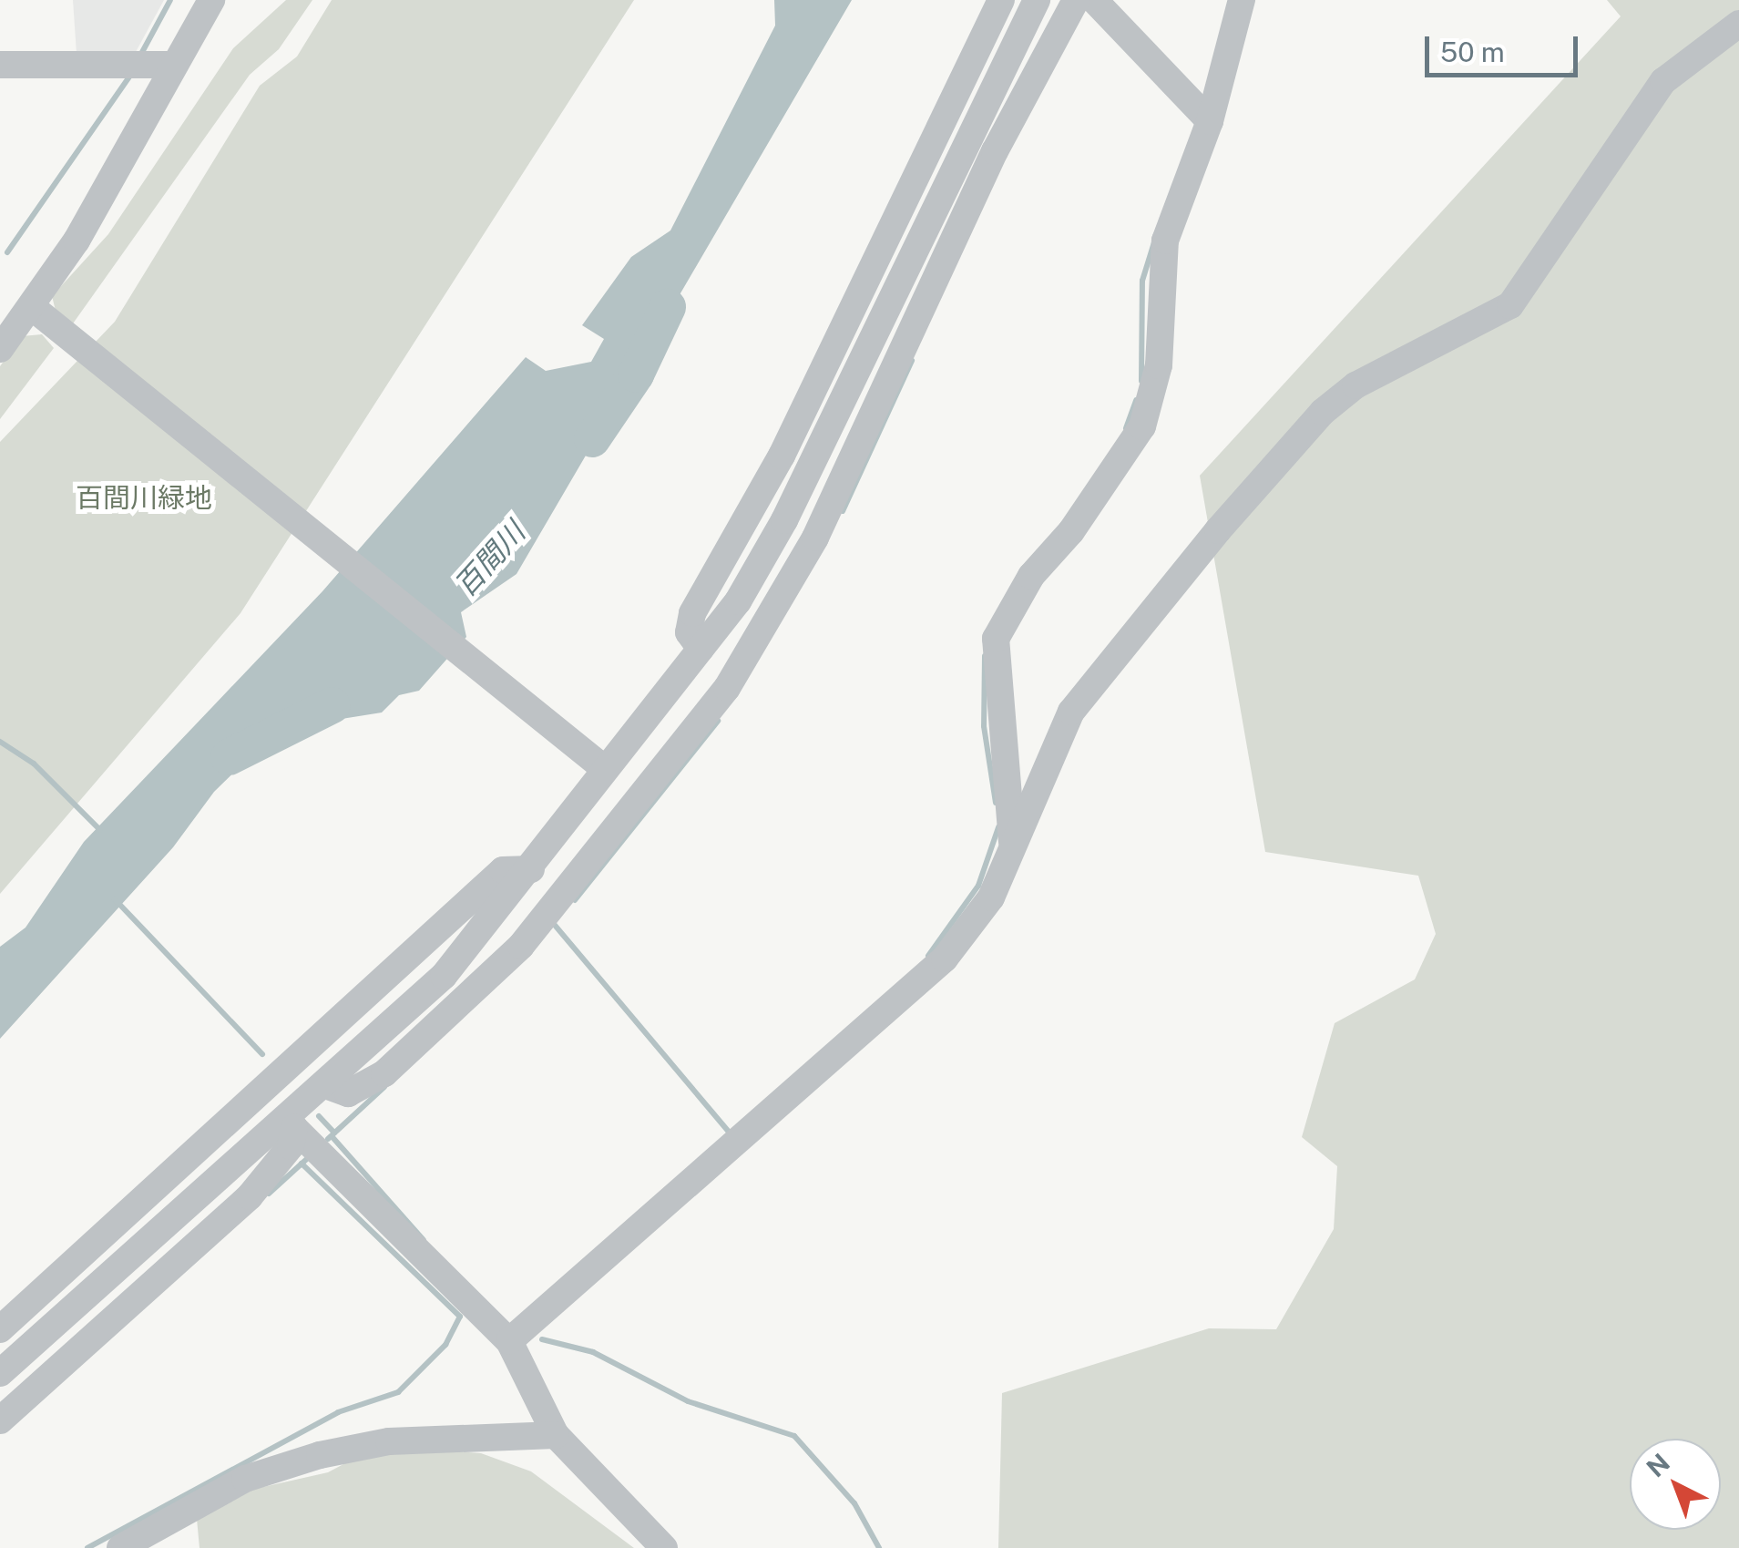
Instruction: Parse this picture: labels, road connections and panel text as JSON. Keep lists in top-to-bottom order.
{
  "water": ["百間川"],
  "parks": ["百間川緑地"],
  "scale_bar": "50 m",
  "north": "top left"
}
